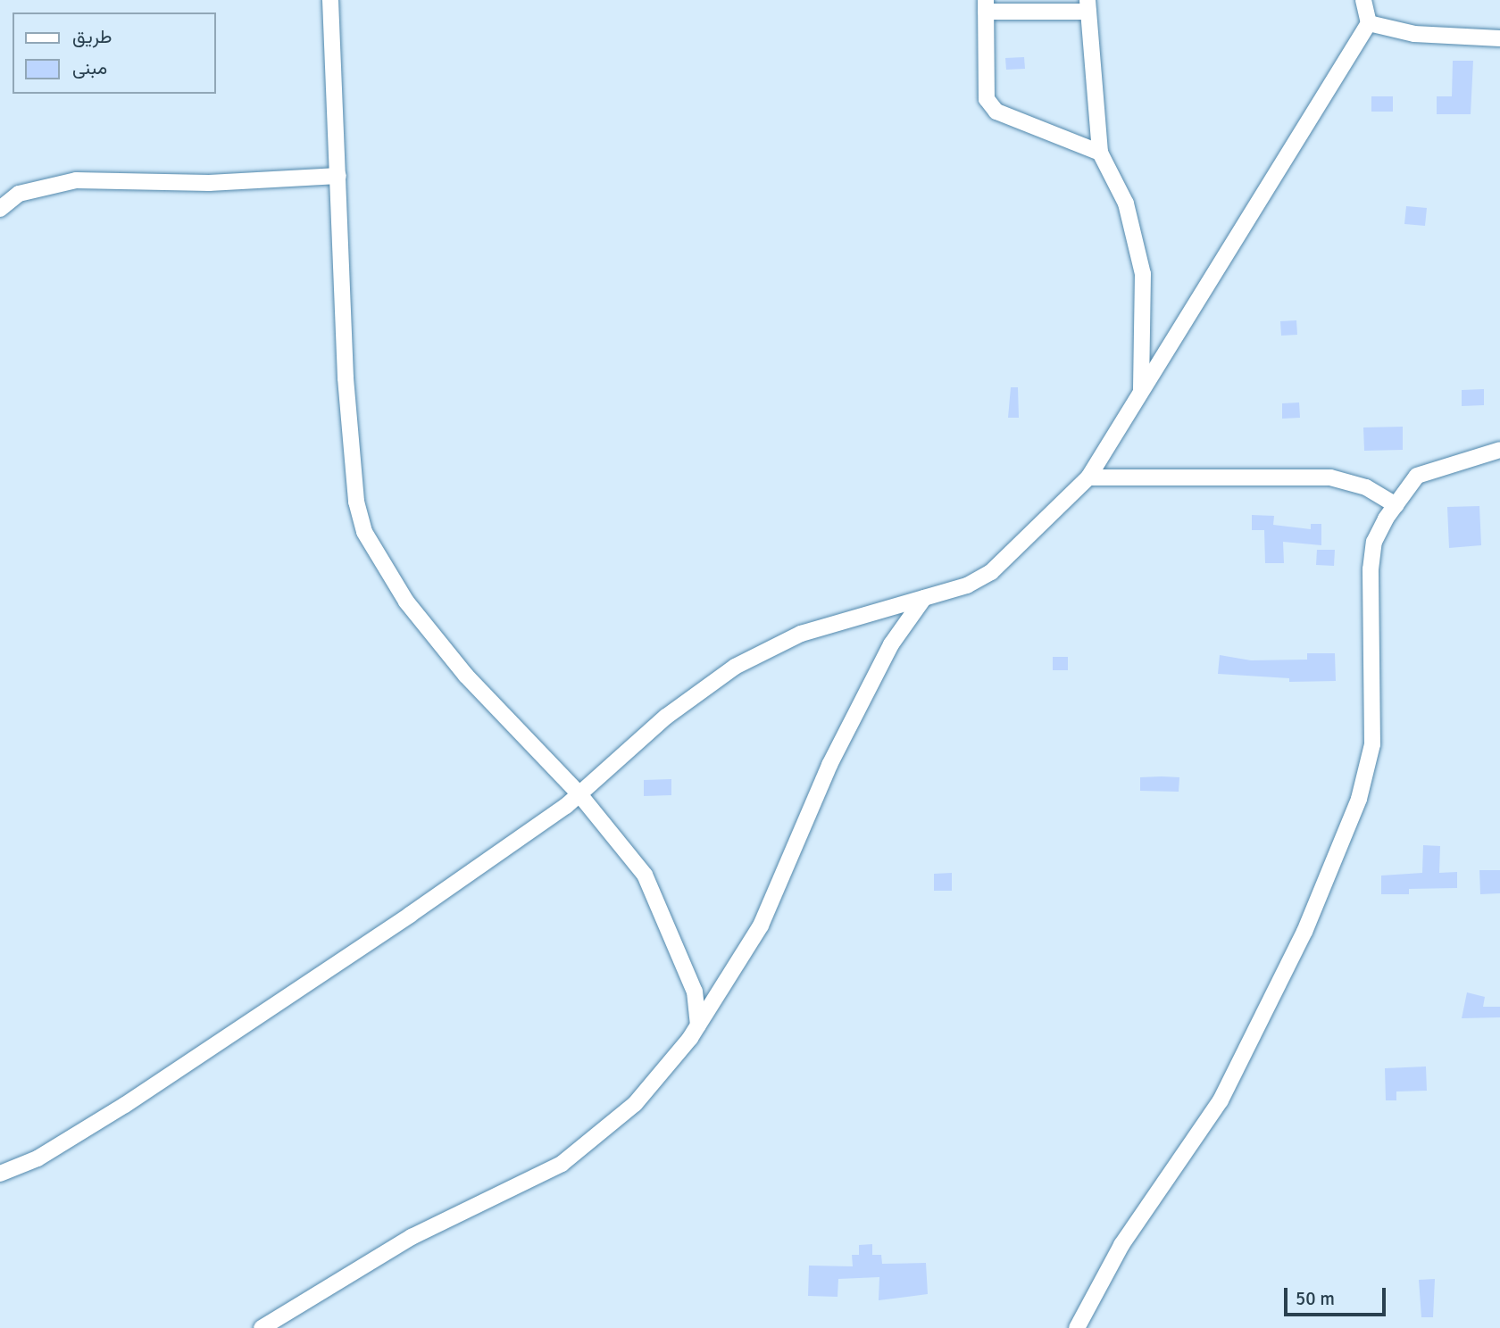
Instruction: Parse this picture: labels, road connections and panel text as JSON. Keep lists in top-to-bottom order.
{
  "legend": ["طريق", "مبنى"],
  "scale_bar": "50 m"
}
